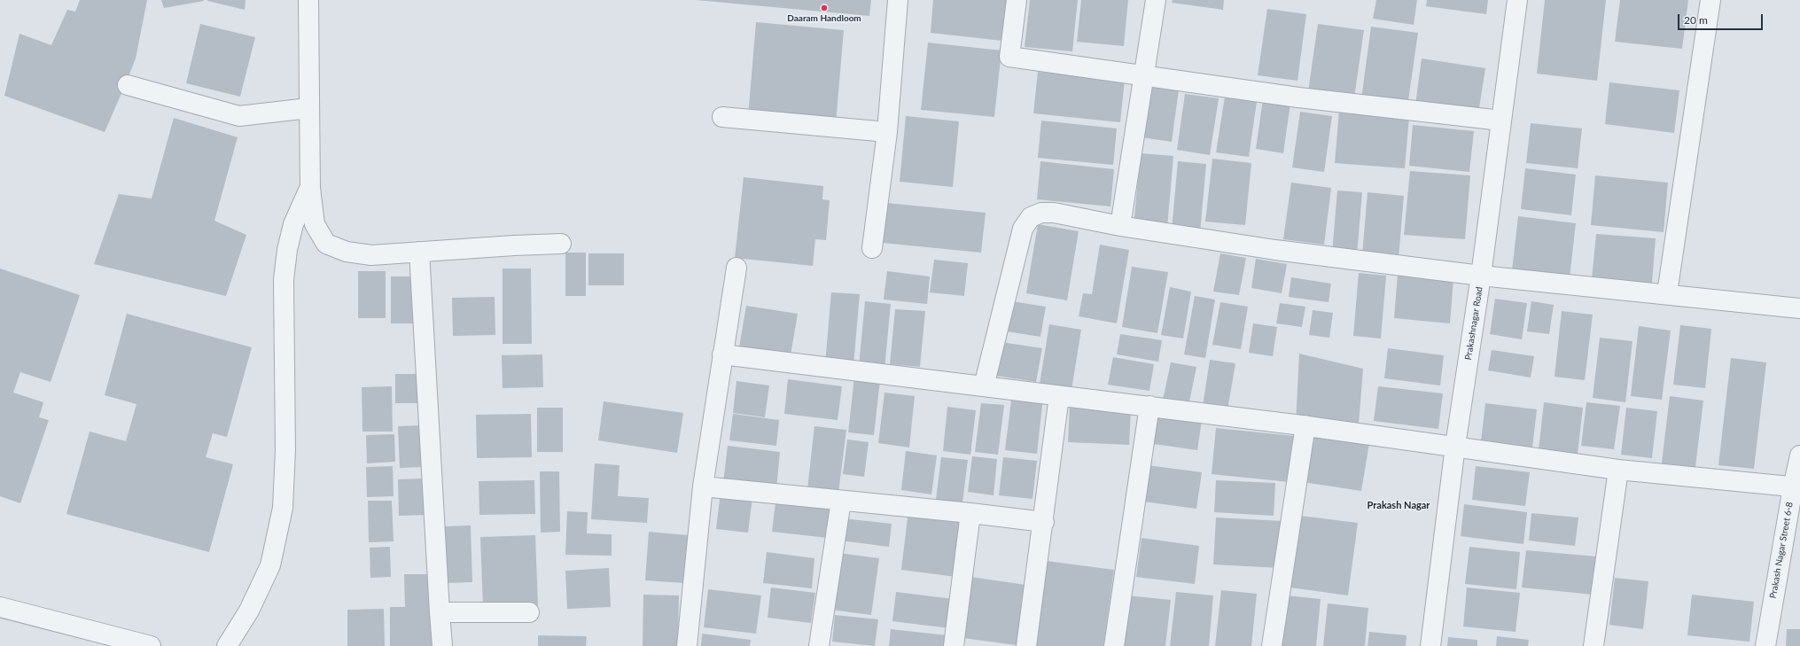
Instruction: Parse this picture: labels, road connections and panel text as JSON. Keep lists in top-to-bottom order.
{
  "streets": {
    "street": ["Prakashnagar Road", "Prakash Nagar Street 6-8"]
  },
  "districts": ["Prakash Nagar"],
  "places": ["Daaram Handloom"],
  "scale_bar": "20 m"
}
